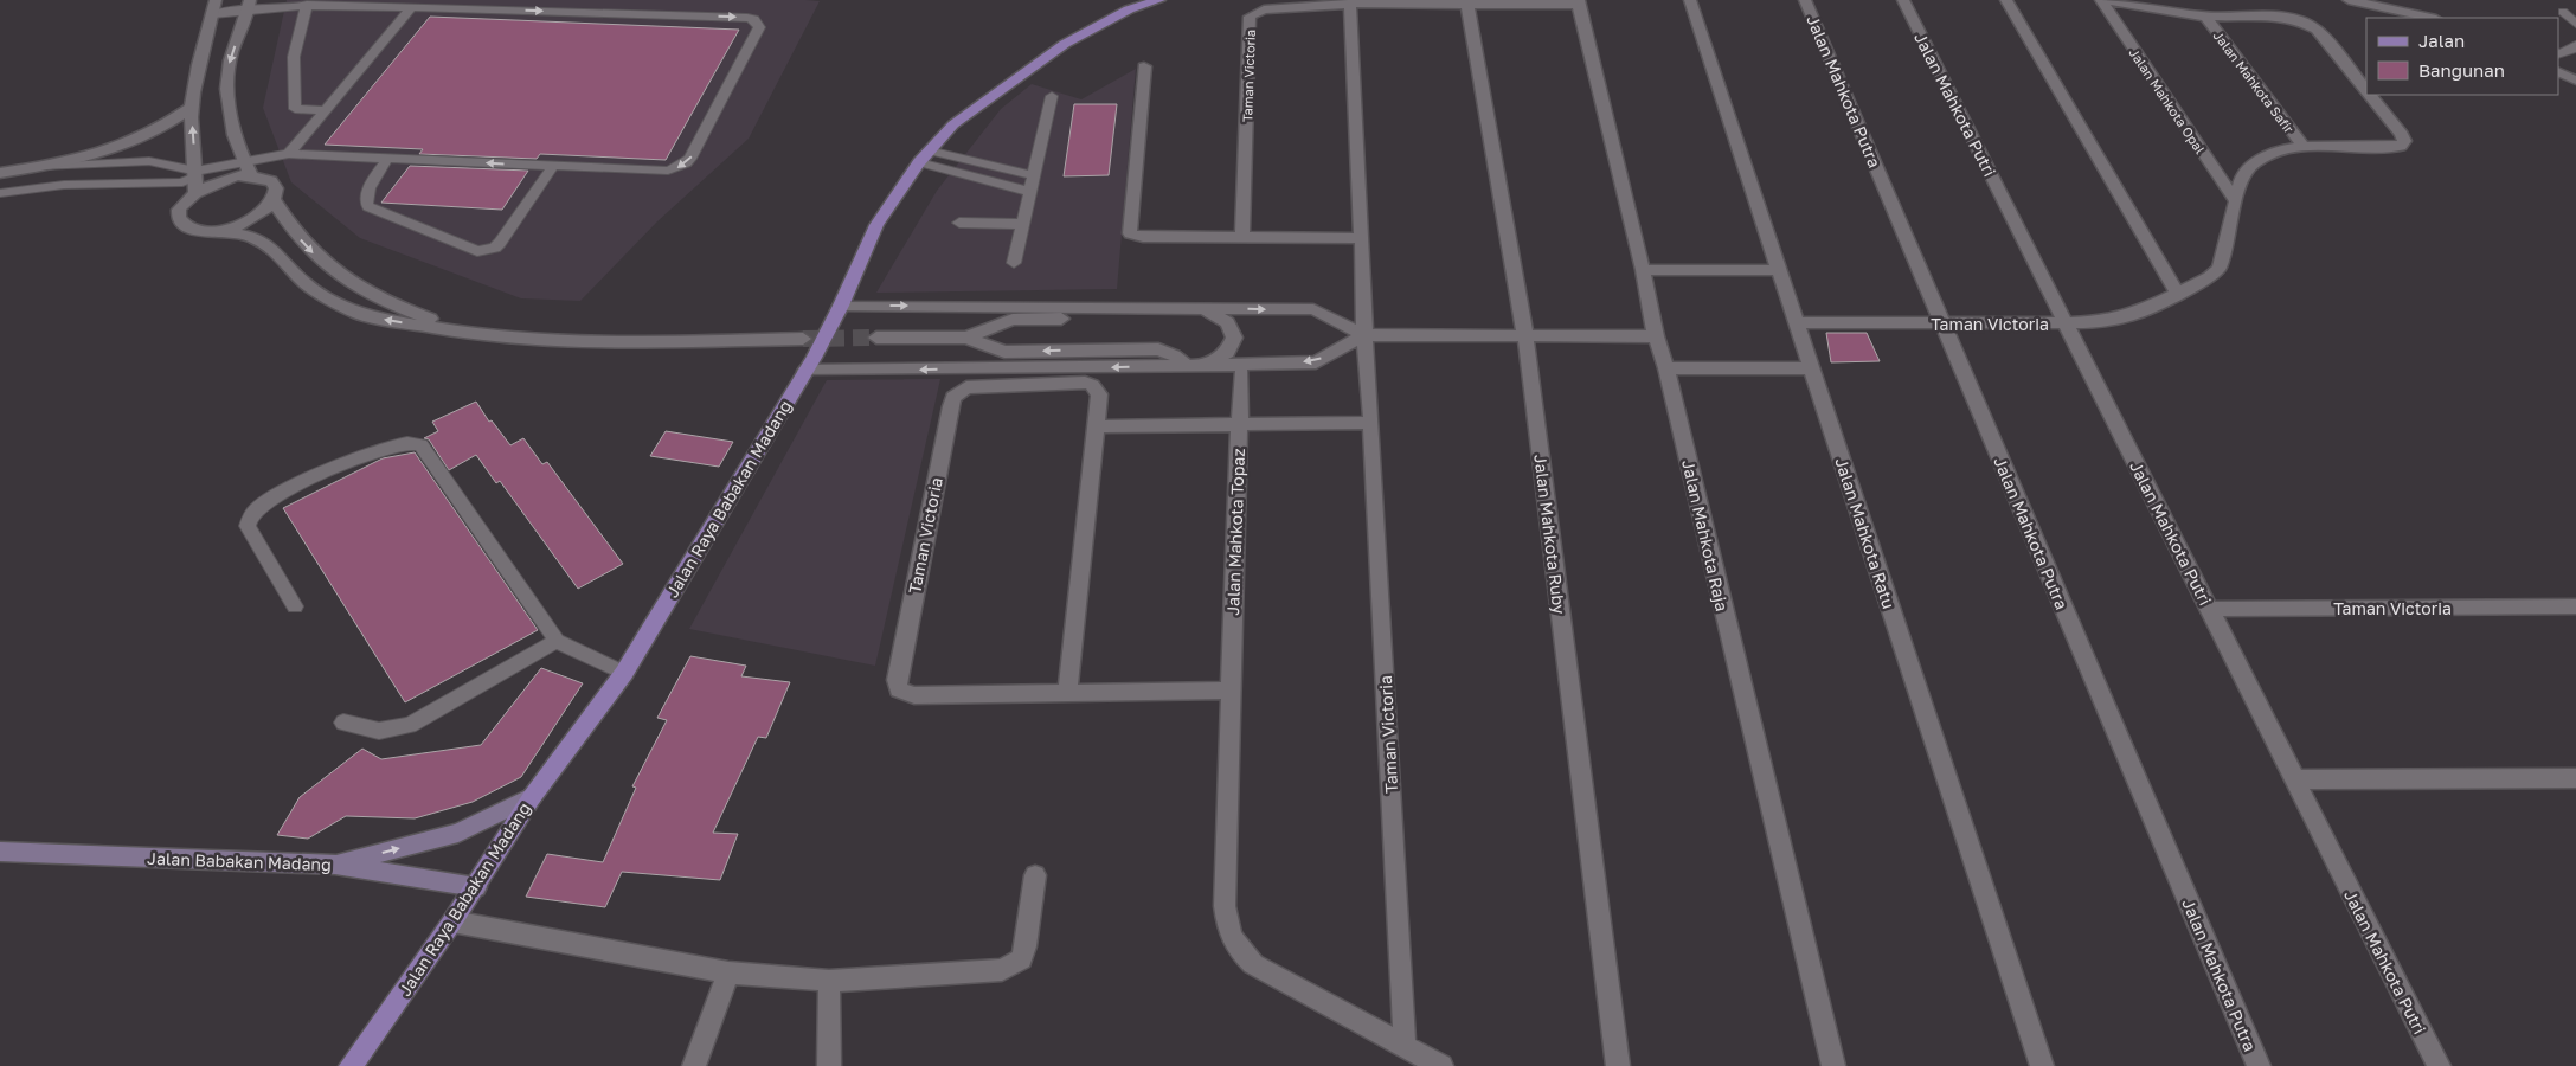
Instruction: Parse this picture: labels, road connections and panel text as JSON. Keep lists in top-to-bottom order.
{
  "streets": {
    "main road": ["Jalan Raya Babakan Madang", "Jalan Babakan Madang"],
    "street": [
      "Taman Victoria",
      "Jalan Mahkota Safir",
      "Jalan Mahkota Putra",
      "Jalan Mahkota Opal",
      "Jalan Mahkota Putri",
      "Jalan Mahkota Topaz",
      "Jalan Mahkota Ratu",
      "Jalan Mahkota Ruby",
      "Jalan Mahkota Raja"
    ]
  },
  "crossings": [
    ["Taman Victoria", "Jalan Mahkota Safir"],
    ["Taman Victoria", "Jalan Mahkota Putra"],
    ["Taman Victoria", "Jalan Mahkota Opal"],
    ["Taman Victoria", "Jalan Mahkota Putri"],
    ["Taman Victoria", "Jalan Mahkota Topaz"],
    ["Taman Victoria", "Jalan Mahkota Ratu"],
    ["Taman Victoria", "Jalan Mahkota Ruby"],
    ["Taman Victoria", "Jalan Mahkota Raja"],
    ["Jalan Raya Babakan Madang", "Jalan Babakan Madang"]
  ],
  "legend": ["Jalan", "Bangunan"]
}
